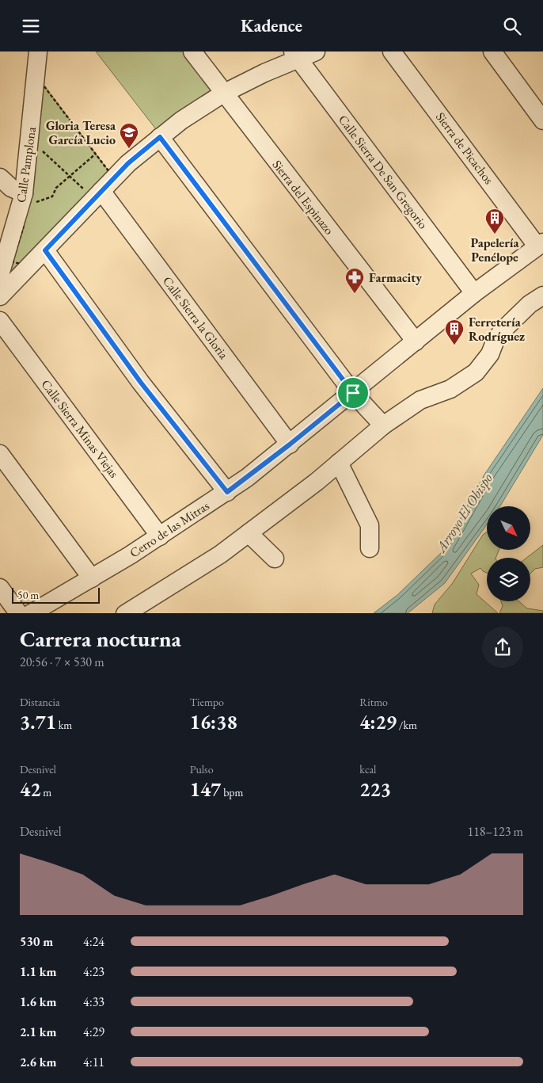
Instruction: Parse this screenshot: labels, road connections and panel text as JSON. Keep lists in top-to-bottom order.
{
  "streets": {
    "street": [
      "Sierra de Picachos",
      "Calle Pamplona",
      "Calle Sierra De San Gregorio",
      "Sierra del Espinazo",
      "Calle Sierra la Gloria",
      "Calle Sierra Minas Viejas",
      "Cerro de las Mitras"
    ]
  },
  "crossings": [
    ["Sierra de Picachos", "Cerro de las Mitras"],
    ["Calle Sierra De San Gregorio", "Cerro de las Mitras"],
    ["Sierra del Espinazo", "Cerro de las Mitras"],
    ["Calle Sierra la Gloria", "Cerro de las Mitras"],
    ["Calle Sierra Minas Viejas", "Cerro de las Mitras"]
  ],
  "water": ["Arroyo El Obispo"],
  "places": {
    "school or university": ["Gloria Teresa García Lucio"],
    "building": ["Papelería Penélope", "Ferretería Rodríguez"],
    "pharmacy": ["Farmacity"]
  },
  "scale_bar": "50 m",
  "north": "bottom right",
  "page": {
    "header": "Kadence",
    "scale": "50 m",
    "heading": ["Carrera nocturna", "20:56 · 7 × 530 m"],
    "stats": [
      ["Distancia", "3.71 km"],
      ["Tiempo", "16:38"],
      ["Ritmo", "4:29 /km"],
      ["Desnivel", "42 m"],
      ["Pulso", "147 bpm"],
      ["kcal", "223"]
    ],
    "chart": ["Desnivel", "118–123 m"],
    "list": [
      {
        "name": "530 m",
        "note": "4:24"
      },
      {
        "name": "1.1 km",
        "note": "4:23"
      },
      {
        "name": "1.6 km",
        "note": "4:33"
      },
      {
        "name": "2.1 km",
        "note": "4:29"
      },
      {
        "name": "2.6 km",
        "note": "4:11"
      }
    ]
  }
}
